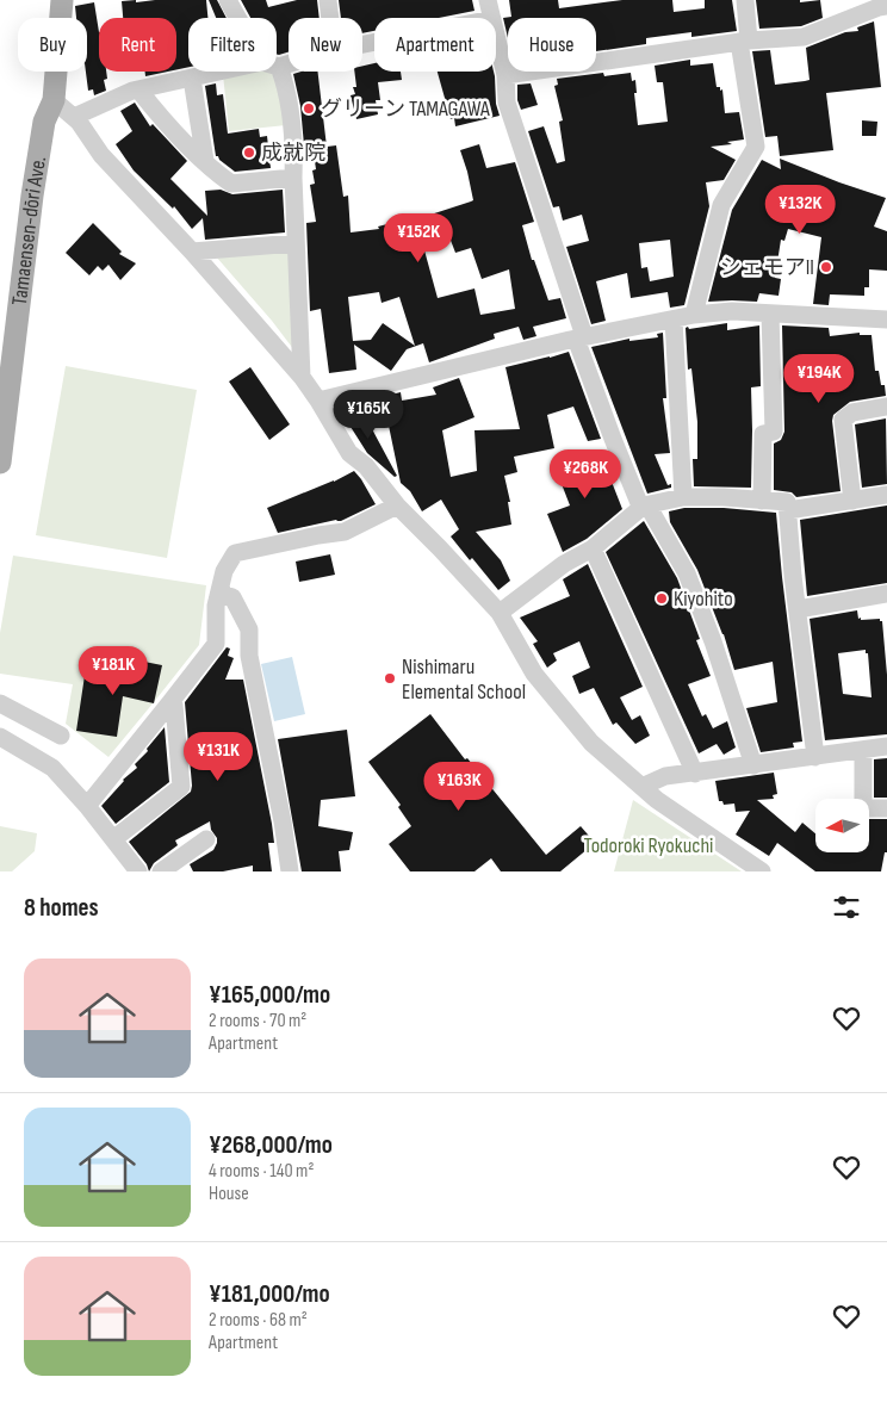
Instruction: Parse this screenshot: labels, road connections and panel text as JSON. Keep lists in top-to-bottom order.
{
  "streets": {
    "main road": ["Tamaensen-dōri Ave."]
  },
  "parks": ["Todoroki Ryokuchi"],
  "places": [
    "グリーン TAMAGAWA",
    "成就院",
    "シェモアII",
    "Kiyohito",
    "Nishimaru Elemental School"
  ],
  "north": "left",
  "page": {
    "chip": [
      "Buy",
      "Rent",
      "Filters",
      "New",
      "Apartment",
      "House"
    ],
    "price": [
      "¥132K",
      "¥152K",
      "¥194K",
      "¥165K",
      "¥268K",
      "¥181K",
      "¥131K",
      "¥163K"
    ],
    "heading": "8 homes",
    "list": [
      {
        "name": "¥165,000/mo",
        "note": "2 rooms · 70 m² · Apartment"
      },
      {
        "name": "¥268,000/mo",
        "note": "4 rooms · 140 m² · House"
      },
      {
        "name": "¥181,000/mo",
        "note": "2 rooms · 68 m² · Apartment"
      }
    ]
  }
}
